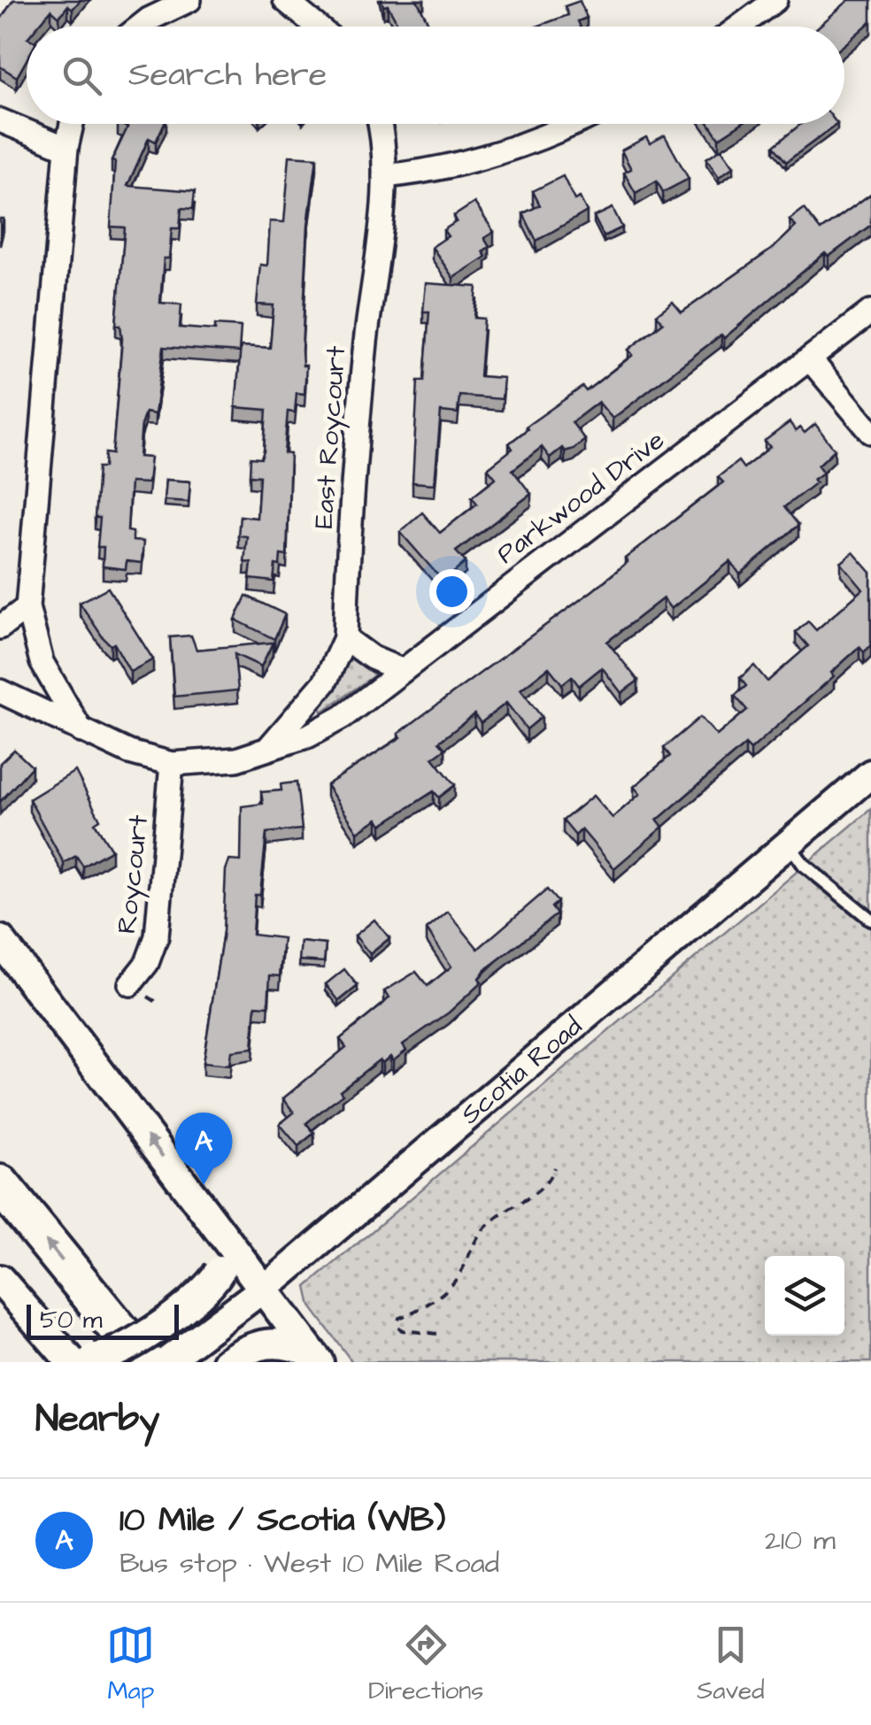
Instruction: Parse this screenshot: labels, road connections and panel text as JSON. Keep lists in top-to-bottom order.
{
  "streets": {
    "street": [
      "East Roycourt",
      "Parkwood Drive",
      "Roycourt",
      "Scotia Road"
    ]
  },
  "crossings": [
    ["East Roycourt", "Parkwood Drive"],
    ["Parkwood Drive", "Roycourt"]
  ],
  "scale_bar": "50 m",
  "page": {
    "search": "Search here",
    "pins": "A",
    "scale": "50 m",
    "heading": "Nearby",
    "list": [
      {
        "mark": "A",
        "name": "10 Mile / Scotia (WB)",
        "note": "Bus stop · West 10 Mile Road",
        "value": "210 m"
      }
    ],
    "nav": ["Map", "Directions", "Saved"]
  }
}
